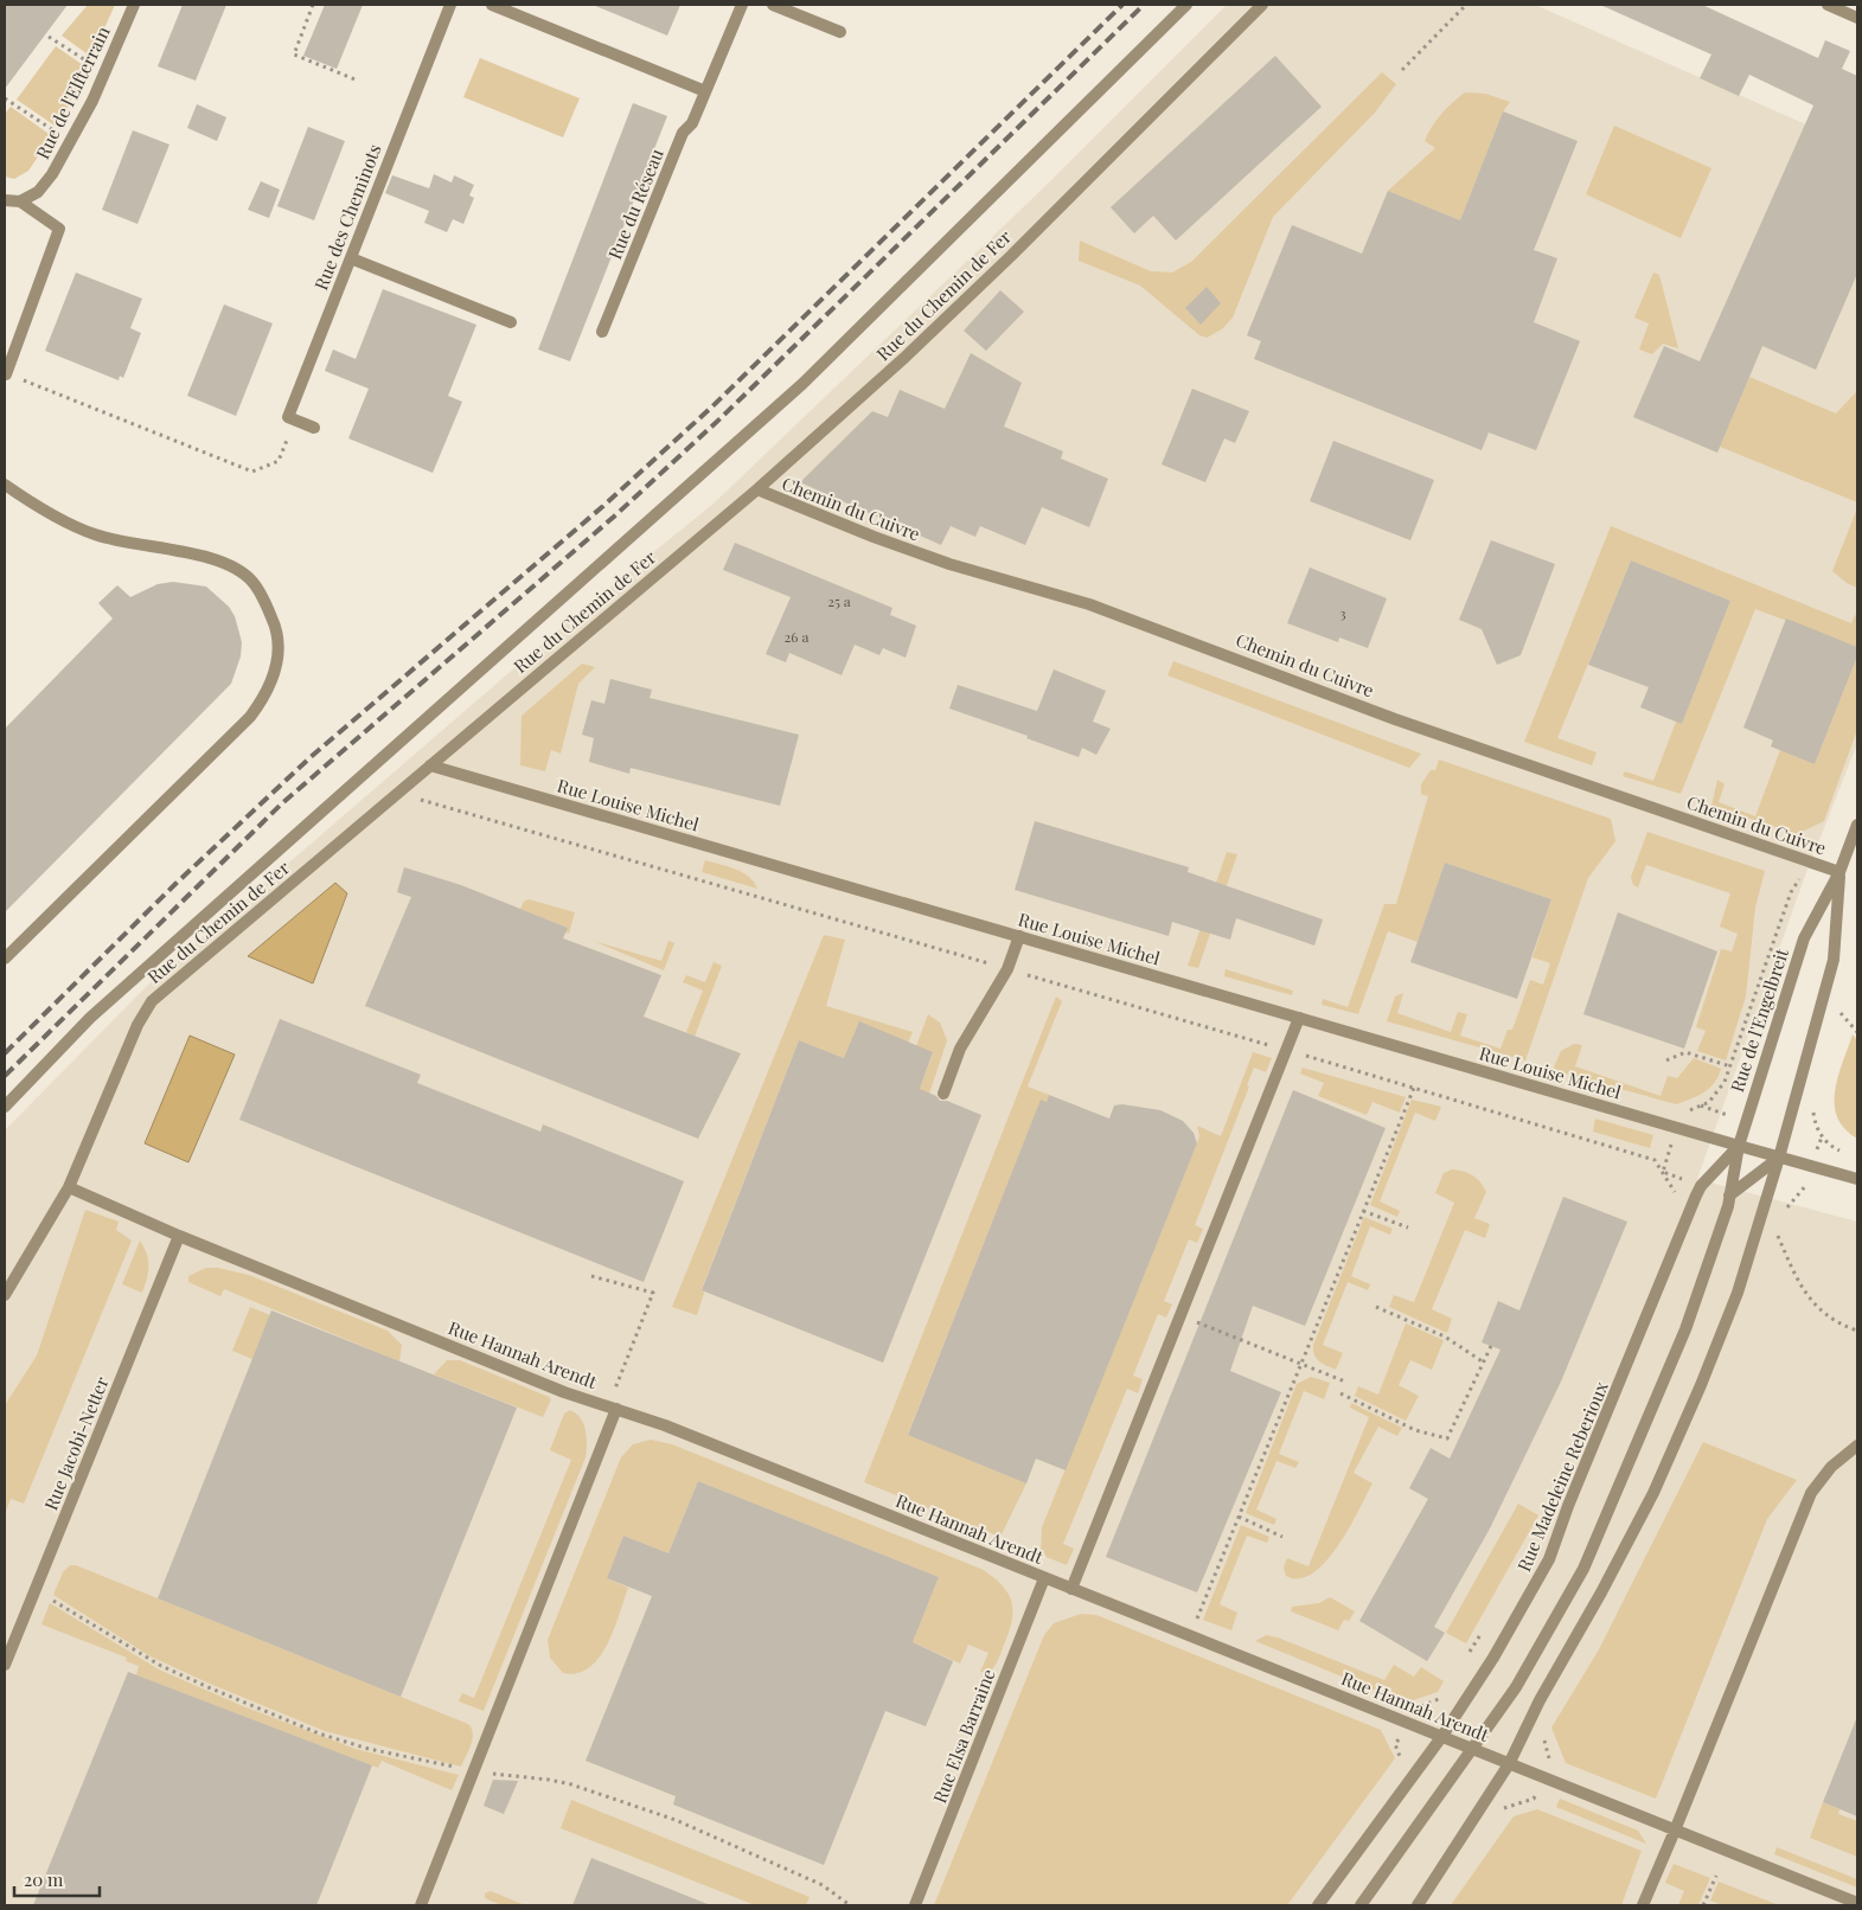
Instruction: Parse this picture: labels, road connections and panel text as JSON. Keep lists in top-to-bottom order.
{
  "streets": {
    "street": [
      "Rue de l'Elfterrain",
      "Rue du Réseau",
      "Rue des Cheminots",
      "Rue du Chemin de Fer",
      "Chemin du Cuivre",
      "Rue Louise Michel",
      "Rue de l'Engelbreit",
      "Rue Hannah Arendt",
      "Rue Jacobi-Netter",
      "Rue Madeleine Reberioux",
      "Rue Elsa Barraine"
    ]
  },
  "crossings": [
    ["Rue du Chemin de Fer", "Chemin du Cuivre"],
    ["Rue du Chemin de Fer", "Rue Louise Michel"],
    ["Rue du Chemin de Fer", "Rue Hannah Arendt"],
    ["Chemin du Cuivre", "Rue de l'Engelbreit"],
    ["Rue Louise Michel", "Rue de l'Engelbreit"],
    ["Rue Louise Michel", "Rue Madeleine Reberioux"],
    ["Rue de l'Engelbreit", "Rue Madeleine Reberioux"],
    ["Rue Hannah Arendt", "Rue Jacobi-Netter"],
    ["Rue Hannah Arendt", "Rue Madeleine Reberioux"],
    ["Rue Hannah Arendt", "Rue Elsa Barraine"]
  ],
  "house_numbers": ["25 a", "3", "26 a"],
  "scale_bar": "20 m"
}
